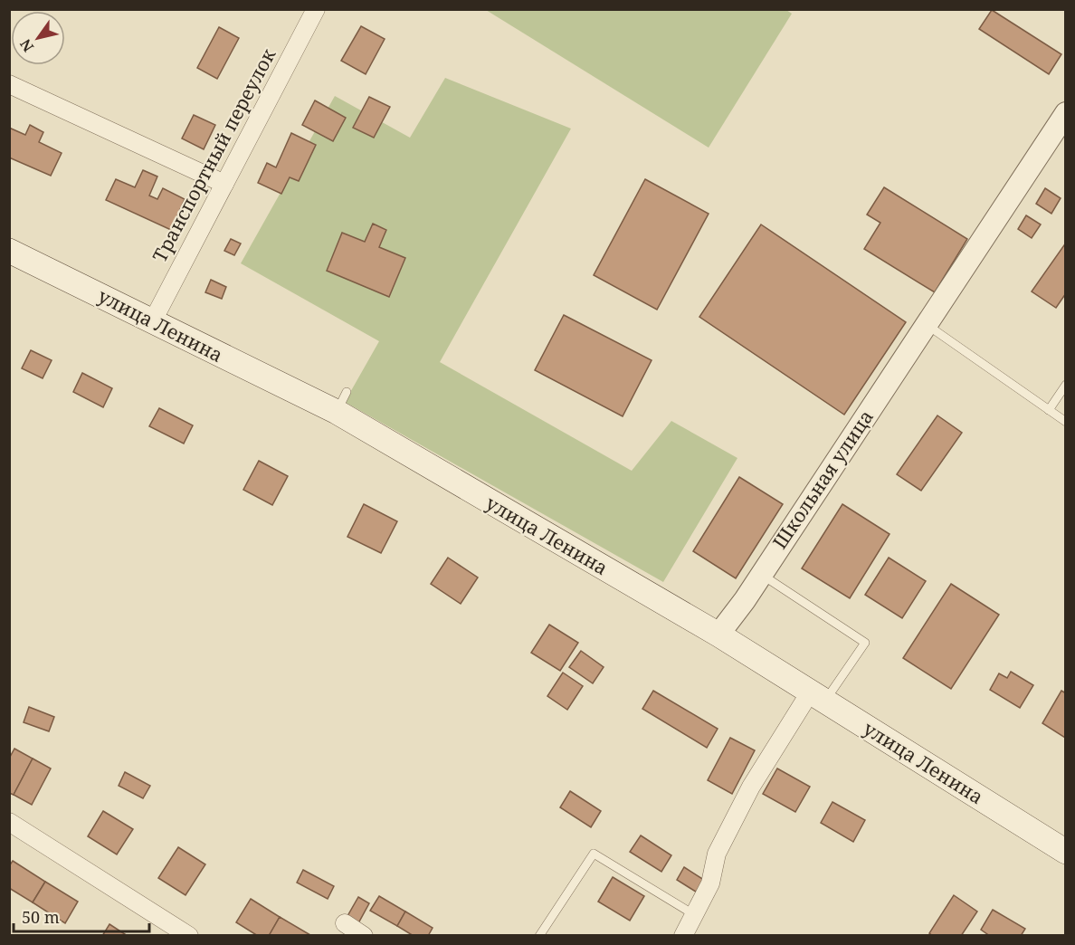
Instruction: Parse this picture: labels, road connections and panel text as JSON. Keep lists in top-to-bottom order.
{
  "streets": {
    "main road": ["улица Ленина"],
    "street": ["Транспортный переулок", "Школьная улица"]
  },
  "crossings": [
    ["Транспортный переулок", "улица Ленина"],
    ["улица Ленина", "Школьная улица"]
  ],
  "scale_bar": "50 m",
  "north": "bottom left"
}
